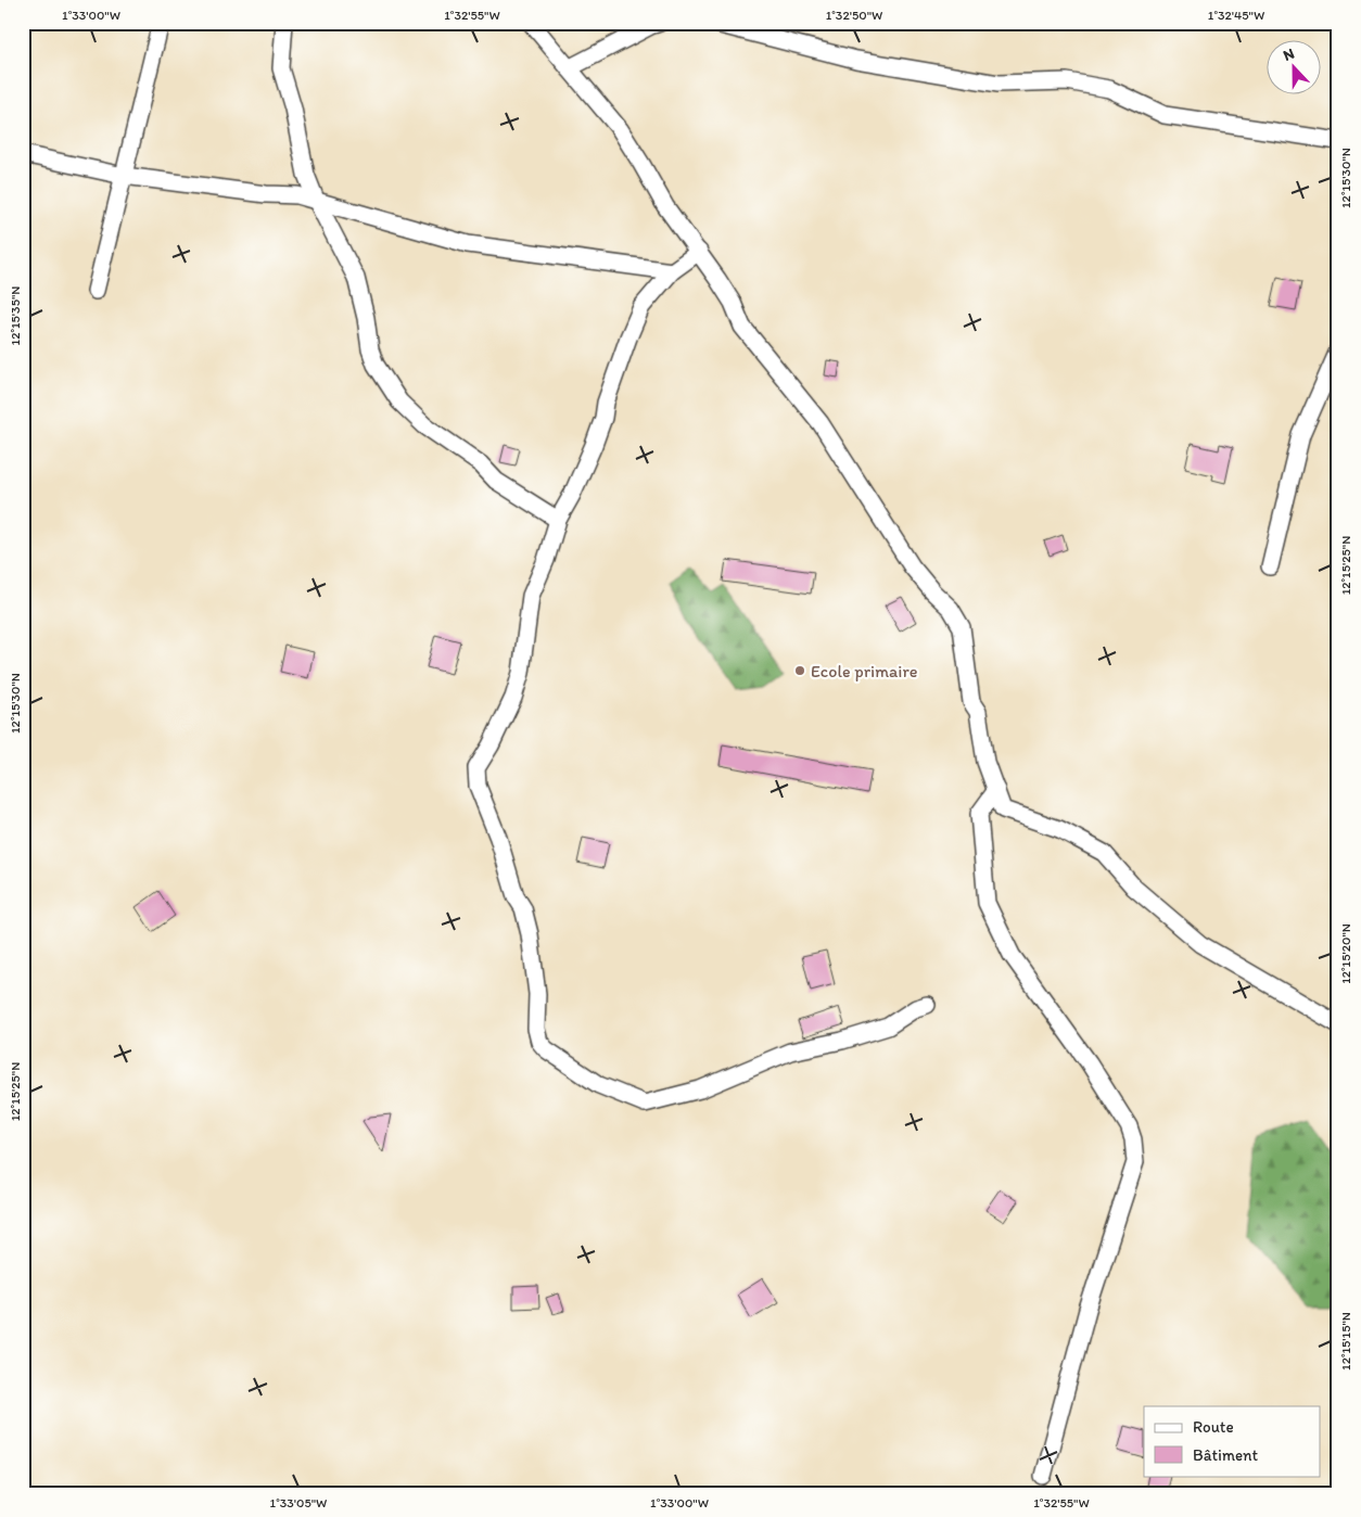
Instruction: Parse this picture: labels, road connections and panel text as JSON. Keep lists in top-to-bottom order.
{
  "places": ["Ecole primaire"],
  "legend": ["Route", "Bâtiment"],
  "north": "top",
  "coordinates": [
    "1°33'00\"W",
    "1°32'55\"W",
    "1°32'50\"W",
    "1°32'45\"W",
    "12°15'30\"N",
    "12°15'35\"N",
    "12°15'25\"N",
    "12°15'20\"N",
    "12°15'15\"N",
    "1°33'05\"W"
  ]
}
